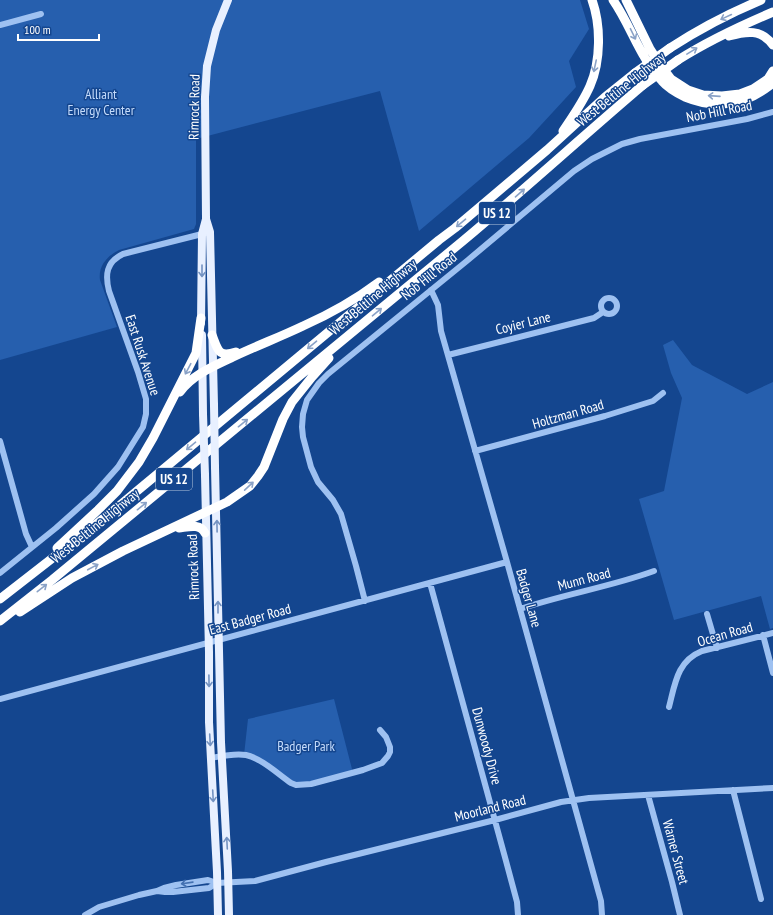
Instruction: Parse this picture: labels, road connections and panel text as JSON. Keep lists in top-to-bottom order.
{
  "streets": {
    "highway": ["West Beltline Highway", "US 12"],
    "main road": ["Rimrock Road"],
    "street": [
      "Nob Hill Road",
      "Coyier Lane",
      "East Rusk Avenue",
      "Holtzman Road",
      "Munn Road",
      "Badger Lane",
      "East Badger Road",
      "Ocean Road",
      "Dunwoody Drive",
      "Moorland Road",
      "Warner Street"
    ]
  },
  "crossings": [
    ["Rimrock Road", "East Rusk Avenue"],
    ["Rimrock Road", "East Badger Road"],
    ["Rimrock Road", "Moorland Road"],
    ["Nob Hill Road", "Badger Lane"],
    ["Nob Hill Road", "East Badger Road"],
    ["Coyier Lane", "Badger Lane"],
    ["Holtzman Road", "Badger Lane"],
    ["Munn Road", "Badger Lane"],
    ["Badger Lane", "East Badger Road"],
    ["Badger Lane", "Moorland Road"],
    ["East Badger Road", "Dunwoody Drive"],
    ["Dunwoody Drive", "Moorland Road"],
    ["Moorland Road", "Warner Street"]
  ],
  "parks": ["Alliant Energy Center", "Badger Park"],
  "scale_bar": "100 m"
}
